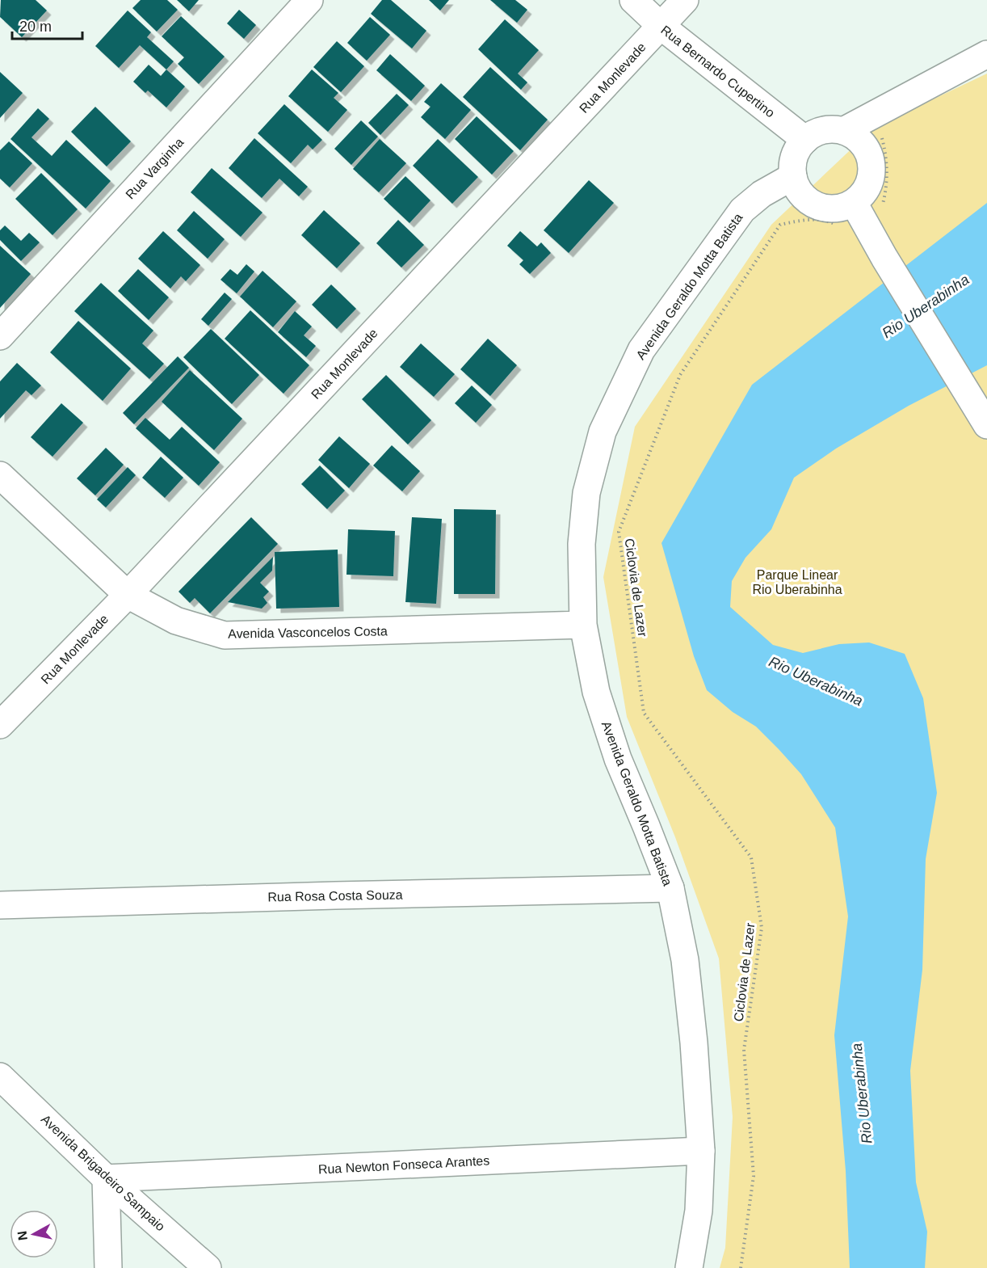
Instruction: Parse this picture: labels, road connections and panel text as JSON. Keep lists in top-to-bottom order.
{
  "streets": {
    "street": [
      "Rua Bernardo Cupertino",
      "Rua Monlevade",
      "Rua Varginha",
      "Avenida Geraldo Motta Batista",
      "Avenida Vasconcelos Costa",
      "Rua Rosa Costa Souza",
      "Rua Newton Fonseca Arantes",
      "Avenida Brigadeiro Sampaio"
    ],
    "path": ["Ciclovia de Lazer"]
  },
  "crossings": [
    ["Rua Bernardo Cupertino", "Rua Monlevade"],
    ["Rua Bernardo Cupertino", "Avenida Geraldo Motta Batista"],
    ["Rua Bernardo Cupertino", "Ciclovia de Lazer"],
    ["Rua Monlevade", "Avenida Vasconcelos Costa"],
    ["Avenida Geraldo Motta Batista", "Ciclovia de Lazer"],
    ["Avenida Geraldo Motta Batista", "Avenida Vasconcelos Costa"],
    ["Avenida Geraldo Motta Batista", "Rua Rosa Costa Souza"],
    ["Avenida Geraldo Motta Batista", "Rua Newton Fonseca Arantes"],
    ["Rua Newton Fonseca Arantes", "Avenida Brigadeiro Sampaio"]
  ],
  "water": ["Rio Uberabinha"],
  "parks": ["Parque Linear Rio Uberabinha"],
  "scale_bar": "20 m",
  "north": "left"
}
